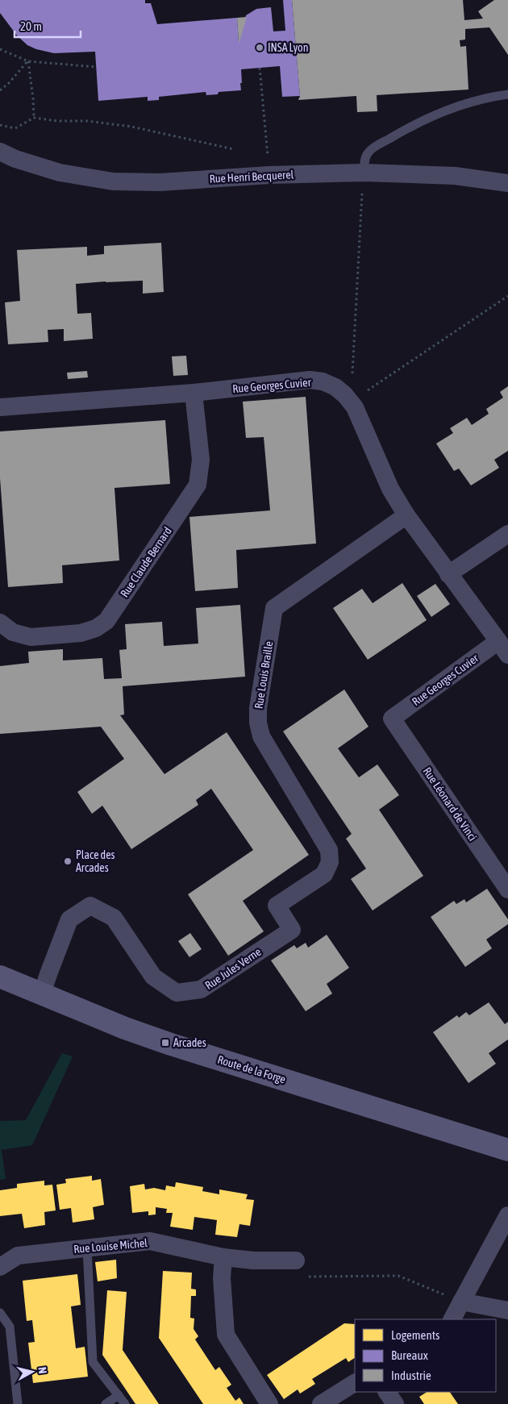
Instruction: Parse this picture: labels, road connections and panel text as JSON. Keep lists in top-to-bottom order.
{
  "streets": {
    "main road": ["Route de la Forge"],
    "street": [
      "Rue Henri Becquerel",
      "Rue Georges Cuvier",
      "Rue Claude Bernard",
      "Rue Louis Braille",
      "Rue Léonard de Vinci",
      "Rue Jules Verne",
      "Rue Louise Michel"
    ]
  },
  "crossings": [
    ["Rue Georges Cuvier", "Rue Claude Bernard"],
    ["Rue Georges Cuvier", "Rue Louis Braille"],
    ["Rue Georges Cuvier", "Rue Léonard de Vinci"],
    ["Rue Louis Braille", "Rue Jules Verne"],
    ["Rue Jules Verne", "Route de la Forge"]
  ],
  "places": {
    "other": ["INSA Lyon", "Place des Arcades"],
    "transit": ["Arcades"]
  },
  "legend": ["Logements", "Bureaux", "Industrie"],
  "scale_bar": "20 m",
  "north": "right"
}
